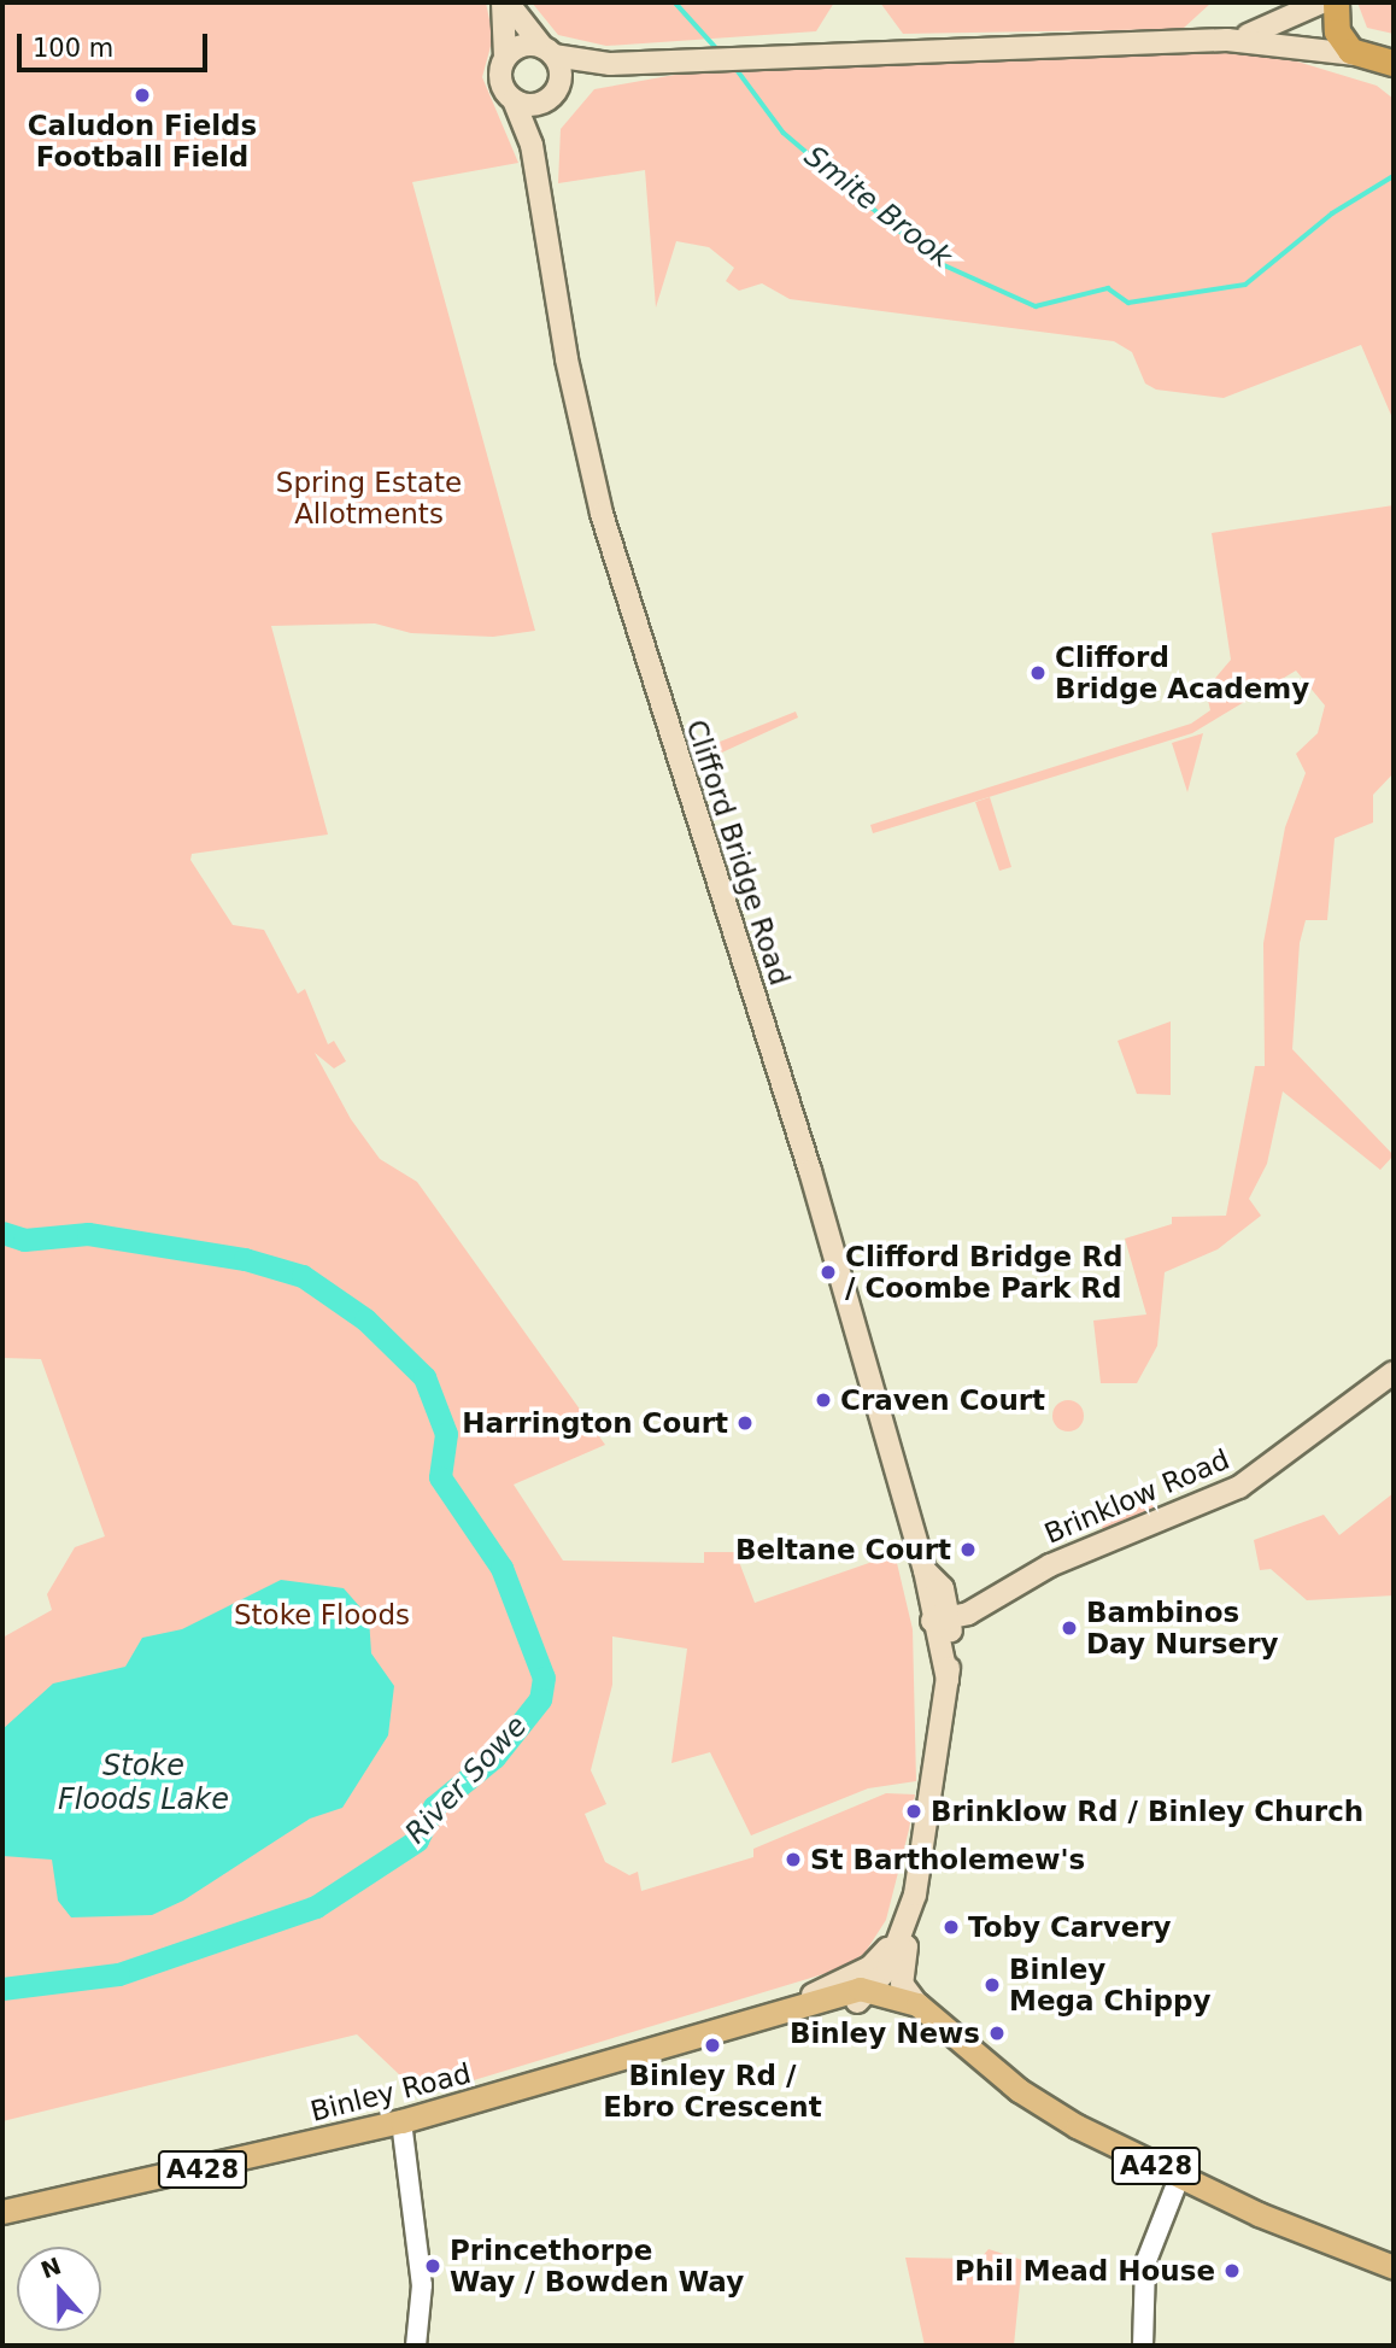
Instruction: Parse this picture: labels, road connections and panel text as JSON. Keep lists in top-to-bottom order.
{
  "streets": {
    "main road": [
      "Clifford Bridge Road",
      "Brinklow Road",
      "Binley Road",
      "A428"
    ]
  },
  "crossings": [
    ["Clifford Bridge Road", "Brinklow Road"],
    ["Binley Road", "A428"]
  ],
  "water": ["Smite Brook", "Stoke Floods Lake", "River Sowe"],
  "parks": ["Spring Estate Allotments", "Stoke Floods"],
  "places": [
    "Caludon Fields Football Field",
    "Clifford Bridge Academy",
    "Clifford Bridge Rd / Coombe Park Rd",
    "Craven Court",
    "Harrington Court",
    "Beltane Court",
    "Bambinos Day Nursery",
    "Brinklow Rd / Binley Church",
    "St Bartholemew's",
    "Toby Carvery",
    "Binley Mega Chippy",
    "Binley News",
    "Binley Rd / Ebro Crescent",
    "Princethorpe Way / Bowden Way",
    "Phil Mead House"
  ],
  "scale_bar": "100 m",
  "north": "top"
}
